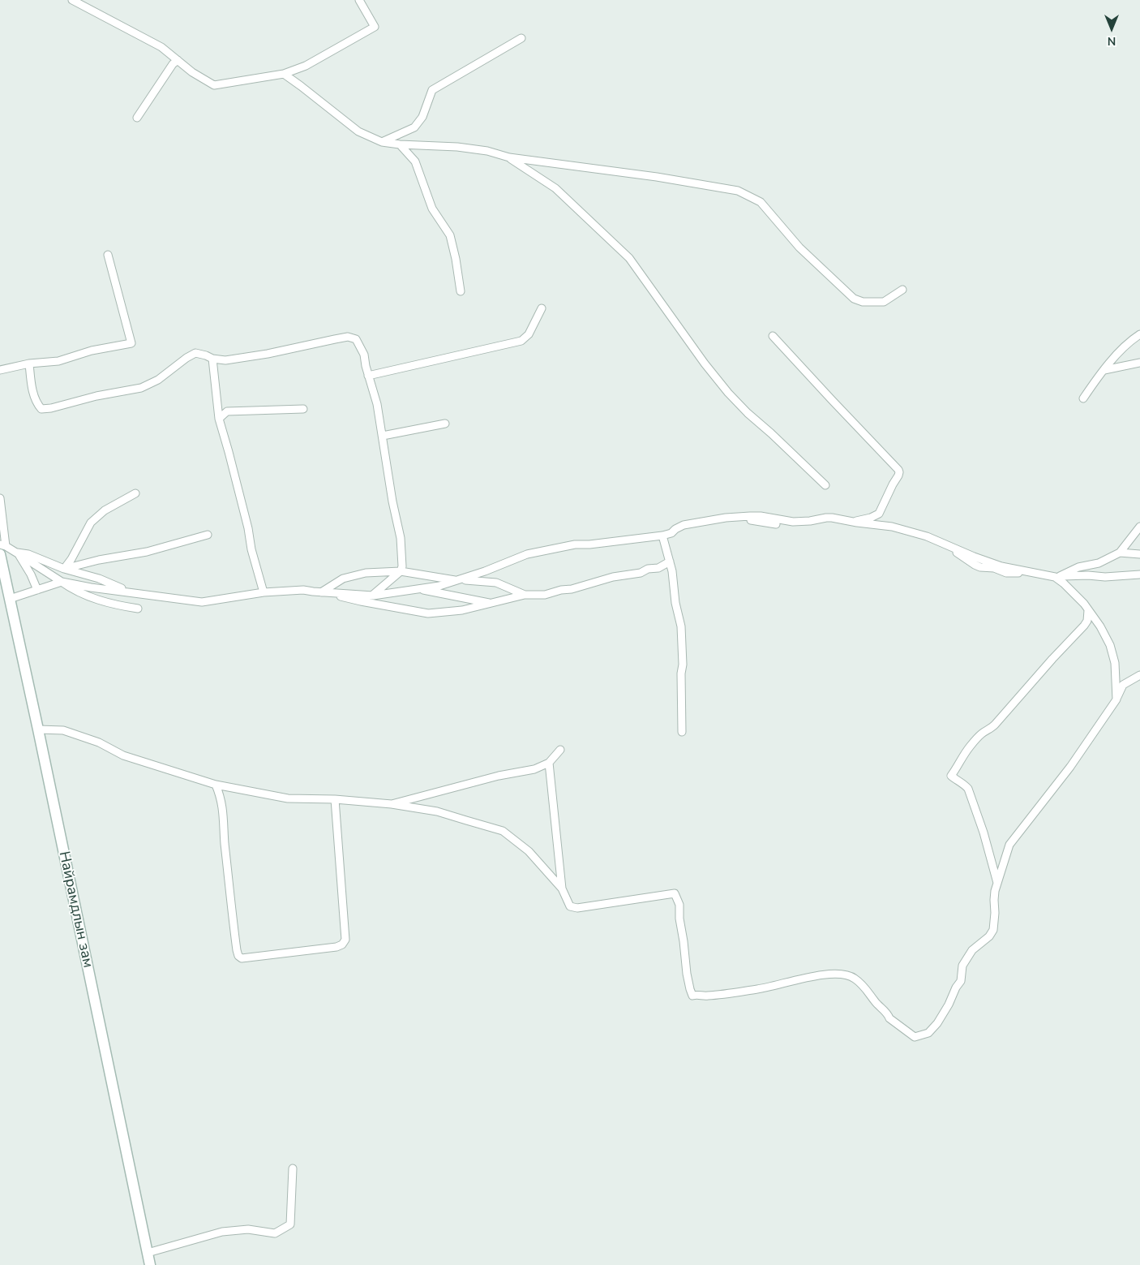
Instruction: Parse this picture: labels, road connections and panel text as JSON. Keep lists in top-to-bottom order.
{
  "streets": {
    "main road": ["Найрамдлын зам"]
  },
  "north": "bottom"
}
